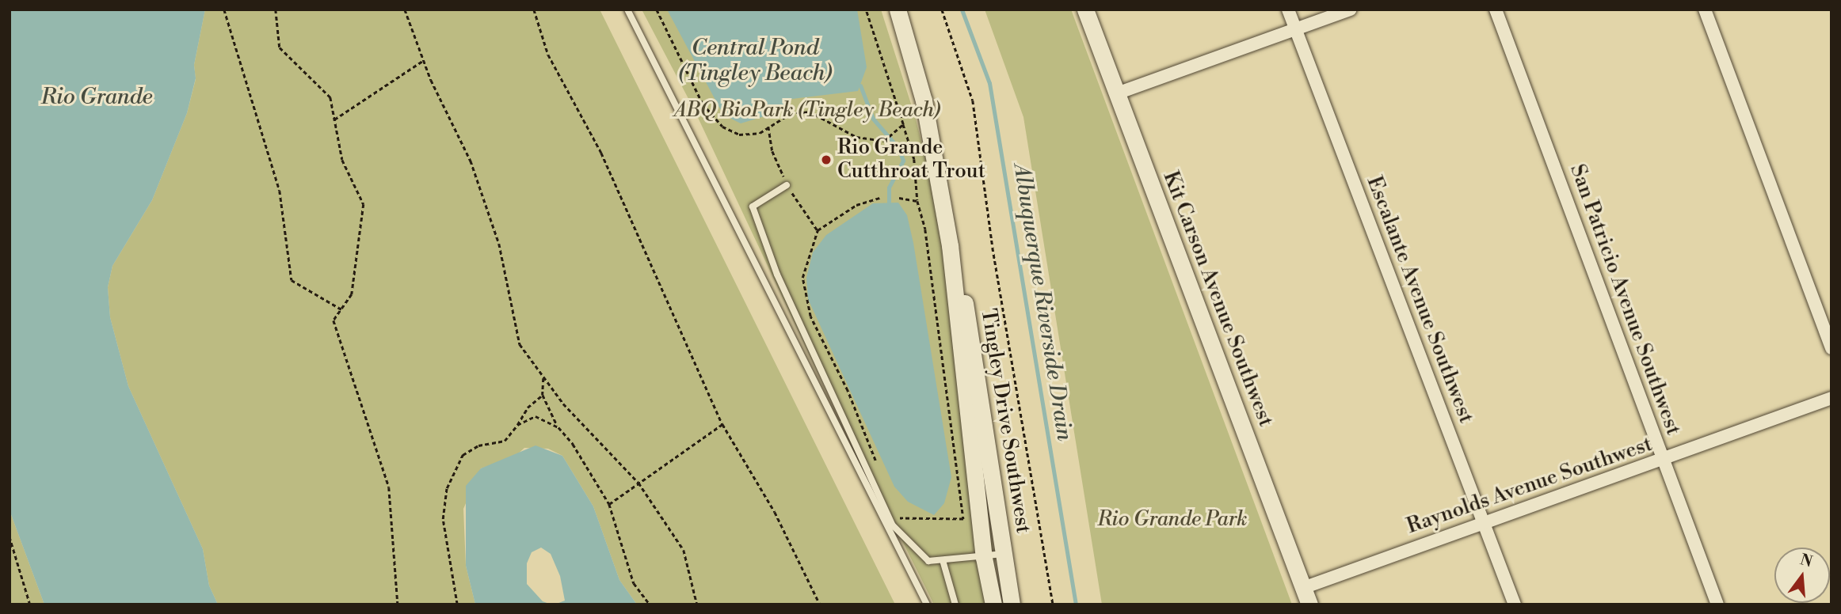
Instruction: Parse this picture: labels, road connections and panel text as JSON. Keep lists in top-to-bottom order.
{
  "streets": {
    "street": [
      "Kit Carson Avenue Southwest",
      "Escalante Avenue Southwest",
      "San Patricio Avenue Southwest",
      "Tingley Drive Southwest",
      "Raynolds Avenue Southwest"
    ]
  },
  "crossings": [
    ["Kit Carson Avenue Southwest", "Raynolds Avenue Southwest"],
    ["Escalante Avenue Southwest", "Raynolds Avenue Southwest"],
    ["San Patricio Avenue Southwest", "Raynolds Avenue Southwest"]
  ],
  "water": ["Central Pond (Tingley Beach)", "Rio Grande", "Albuquerque Riverside Drain"],
  "parks": ["ABQ BioPark (Tingley Beach)", "Rio Grande Park"],
  "places": ["Rio Grande Cutthroat Trout"],
  "north": "top"
}
